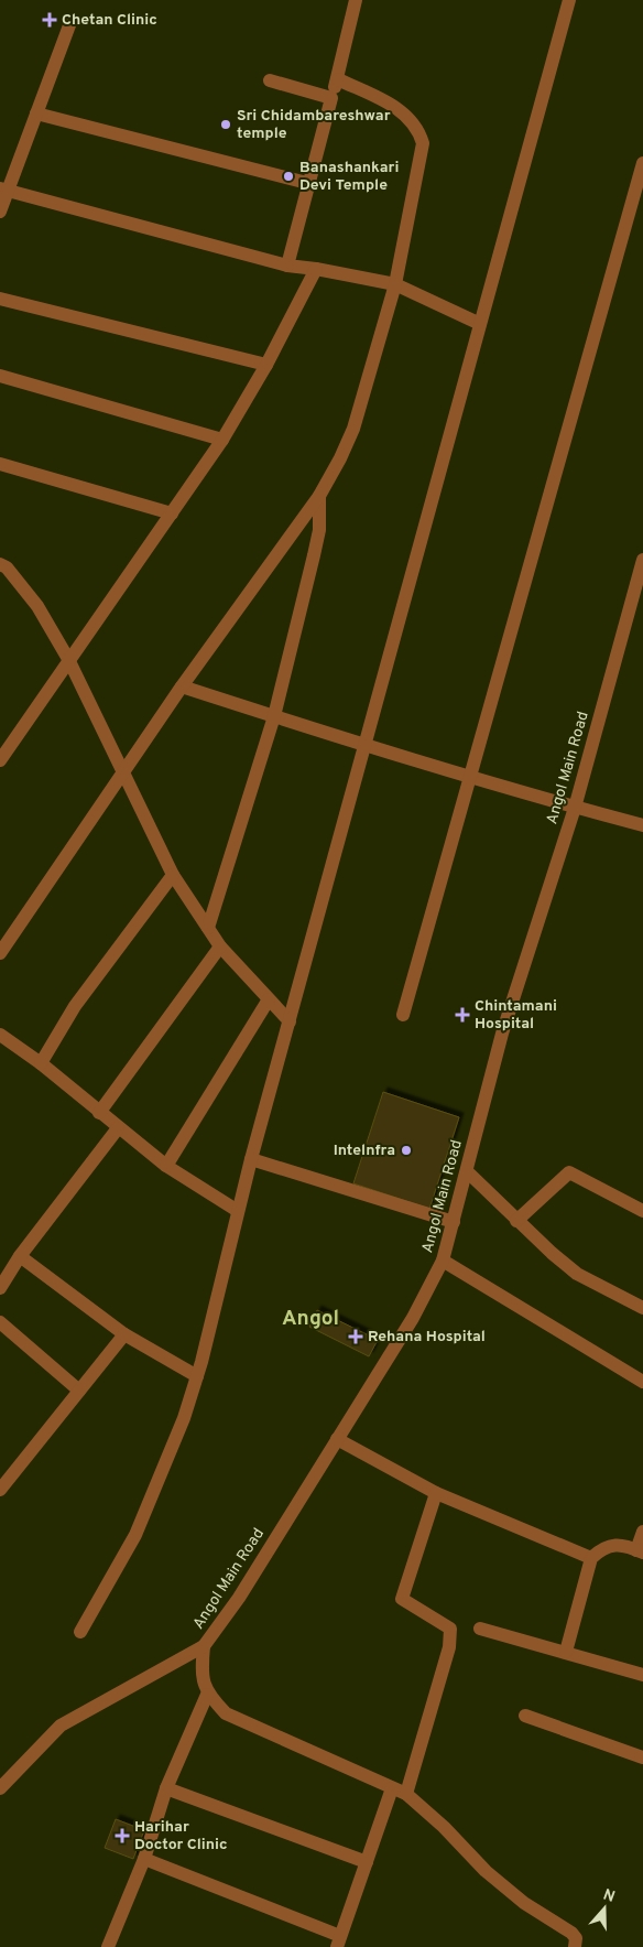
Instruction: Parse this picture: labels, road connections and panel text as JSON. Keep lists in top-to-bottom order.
{
  "streets": {
    "street": ["Angol Main Road"]
  },
  "districts": ["Angol"],
  "places": {
    "health": [
      "Chetan Clinic",
      "Chintamani Hospital",
      "Rehana Hospital",
      "Harihar Doctor Clinic"
    ],
    "other": ["Sri Chidambareshwar temple", "Banashankari Devi Temple", "Intelnfra"]
  },
  "north": "top"
}
